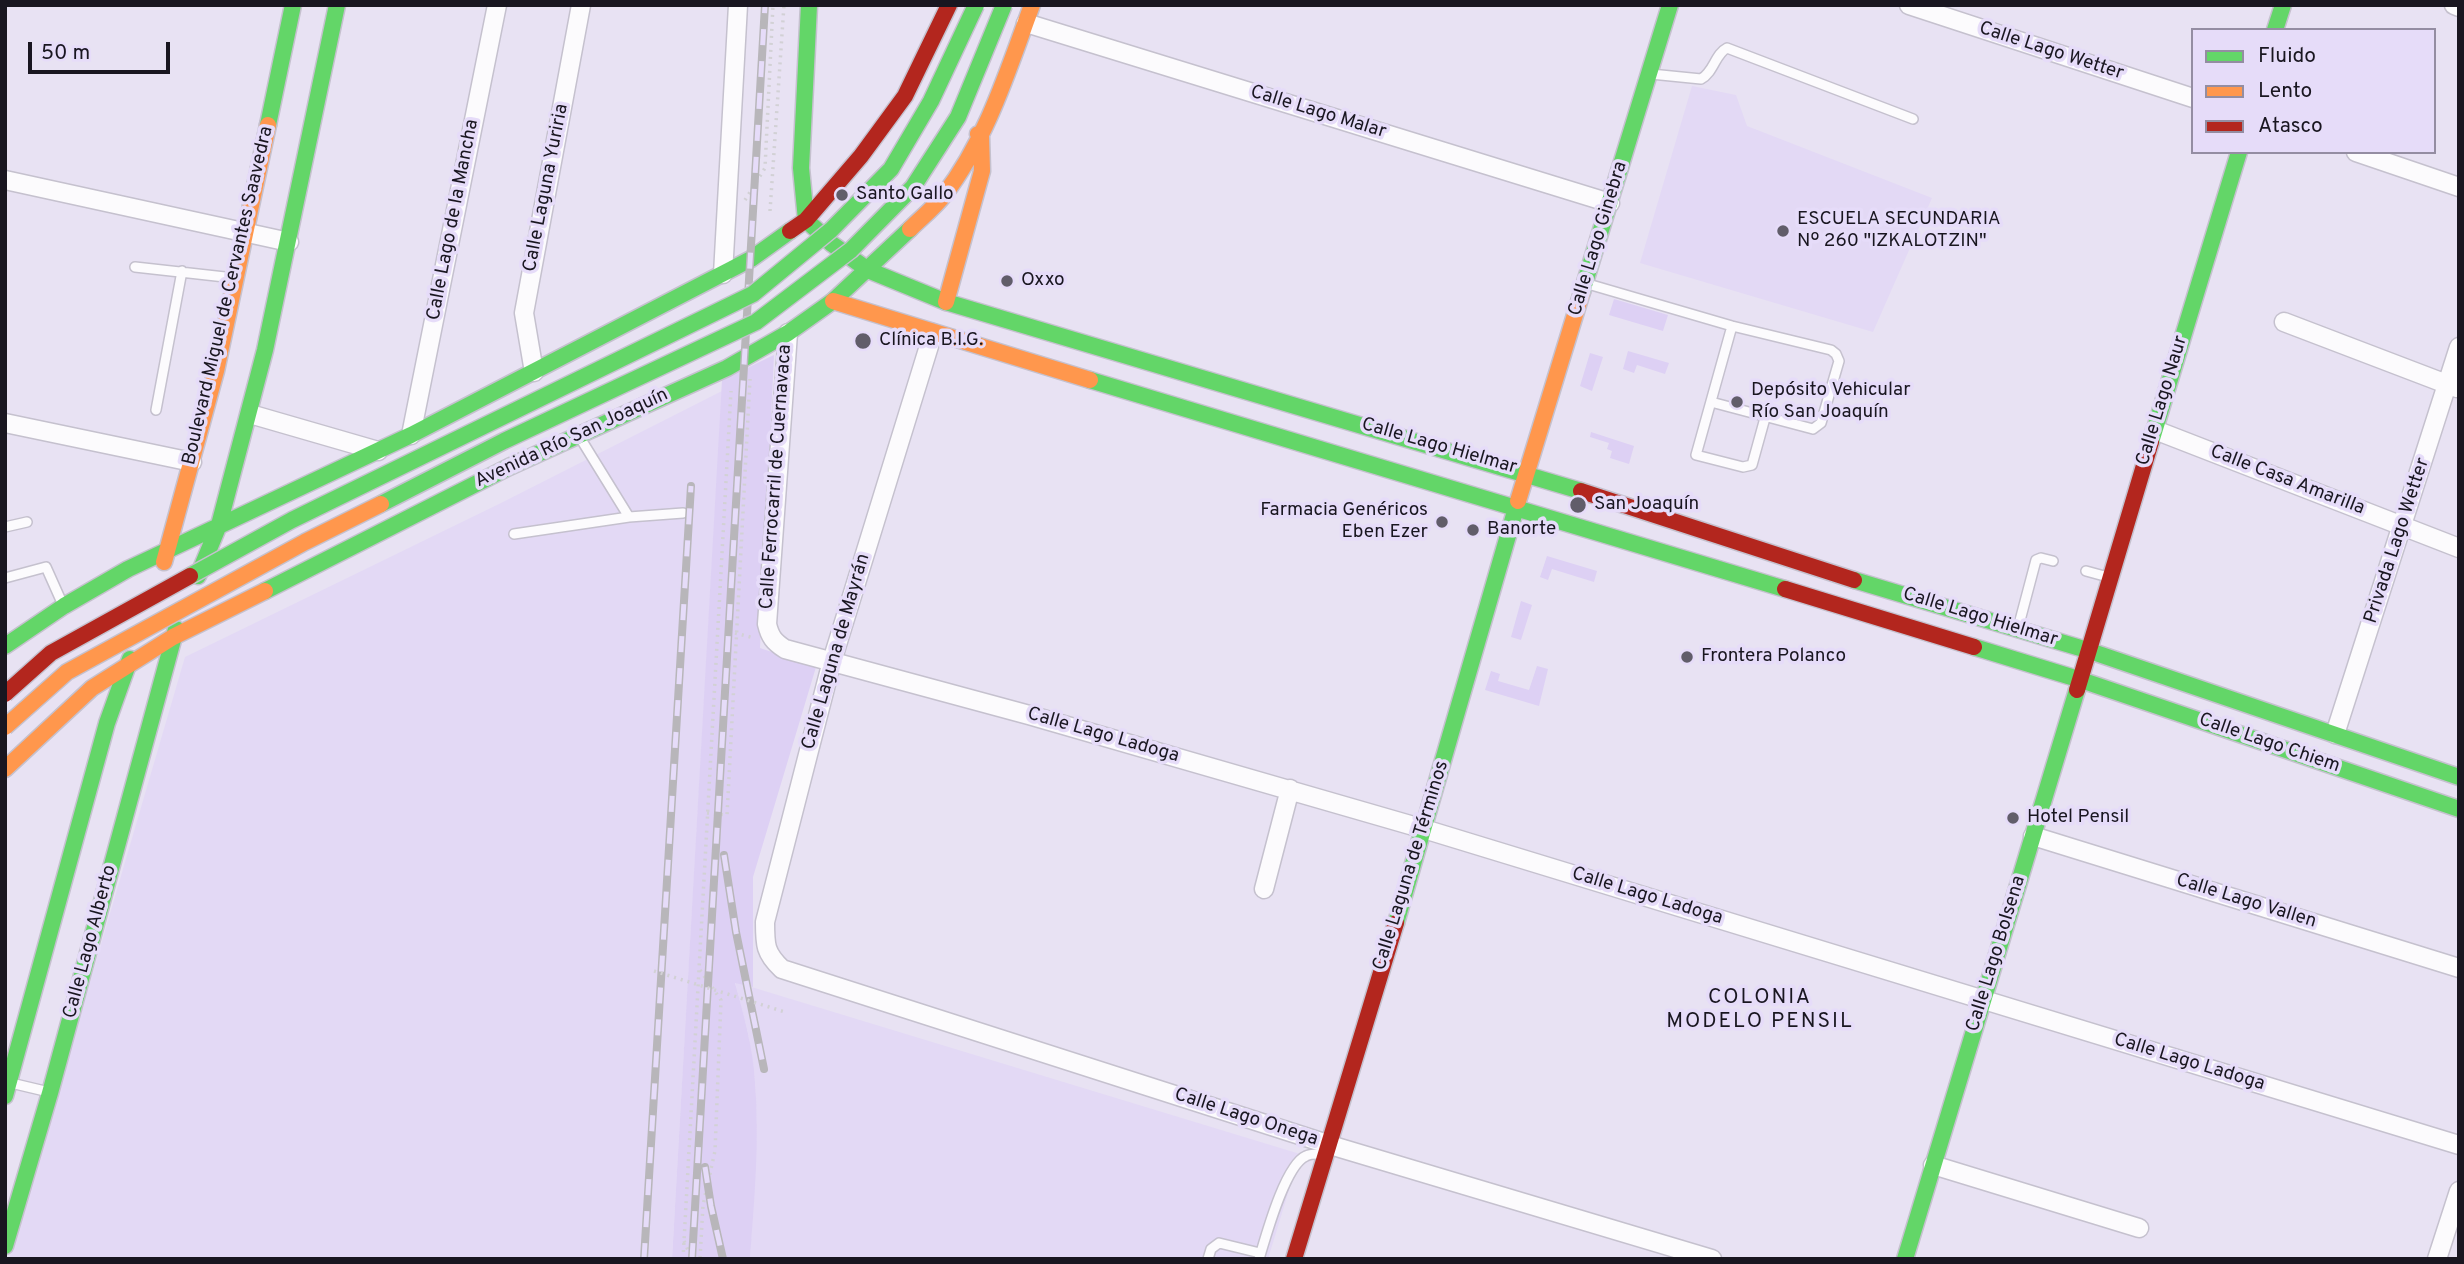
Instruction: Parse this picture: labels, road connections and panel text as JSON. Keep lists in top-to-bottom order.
{
  "streets": {
    "main road": [
      "Calle Lago Ginebra",
      "Boulevard Miguel de Cervantes Saavedra",
      "Calle Lago Naur",
      "Avenida Río San Joaquín",
      "Calle Lago Hielmar",
      "Calle Lago Chiem",
      "Calle Laguna de Términos",
      "Calle Lago Alberto",
      "Calle Lago Bolsena"
    ],
    "street": [
      "Calle Lago Wetter",
      "Calle Lago Malar",
      "Calle Laguna Yuriria",
      "Calle Lago de la Mancha",
      "Calle Ferrocarril de Cuernavaca",
      "Calle Casa Amarilla",
      "Privada Lago Wetter",
      "Calle Laguna de Mayrán",
      "Calle Lago Ladoga",
      "Calle Lago Vallen",
      "Calle Lago Onega"
    ]
  },
  "crossings": [
    ["Calle Lago Malar", "Calle Lago Ginebra"],
    ["Calle Lago Malar", "Avenida Río San Joaquín"],
    ["Calle Lago Ginebra", "Calle Lago Hielmar"],
    ["Calle Lago Ginebra", "Calle Laguna de Términos"],
    ["Boulevard Miguel de Cervantes Saavedra", "Avenida Río San Joaquín"],
    ["Calle Lago Naur", "Calle Lago Hielmar"],
    ["Calle Lago Naur", "Calle Casa Amarilla"],
    ["Calle Lago Naur", "Calle Lago Chiem"],
    ["Calle Lago Naur", "Calle Lago Bolsena"],
    ["Avenida Río San Joaquín", "Calle Lago Hielmar"],
    ["Avenida Río San Joaquín", "Calle Ferrocarril de Cuernavaca"],
    ["Avenida Río San Joaquín", "Calle Lago Alberto"],
    ["Calle Lago Hielmar", "Calle Laguna de Mayrán"],
    ["Calle Lago Hielmar", "Calle Lago Chiem"],
    ["Calle Lago Hielmar", "Calle Laguna de Términos"],
    ["Calle Lago Hielmar", "Calle Lago Bolsena"],
    ["Calle Ferrocarril de Cuernavaca", "Calle Laguna de Mayrán"],
    ["Calle Ferrocarril de Cuernavaca", "Calle Lago Ladoga"],
    ["Calle Casa Amarilla", "Privada Lago Wetter"],
    ["Privada Lago Wetter", "Calle Lago Chiem"],
    ["Calle Laguna de Mayrán", "Calle Lago Ladoga"],
    ["Calle Laguna de Mayrán", "Calle Lago Onega"],
    ["Calle Lago Ladoga", "Calle Laguna de Términos"],
    ["Calle Lago Ladoga", "Calle Lago Bolsena"],
    ["Calle Lago Chiem", "Calle Lago Bolsena"],
    ["Calle Laguna de Términos", "Calle Lago Onega"],
    ["Calle Lago Vallen", "Calle Lago Bolsena"]
  ],
  "districts": ["COLONIA MODELO PENSIL"],
  "places": [
    "Santo Gallo",
    "ESCUELA SECUNDARIA Nº 260 \"IZKALOTZIN\"",
    "Oxxo",
    "Clínica B.I.G.",
    "Depósito Vehicular Río San Joaquín",
    "San Joaquín",
    "Farmacia Genéricos Eben Ezer",
    "Banorte",
    "Frontera Polanco",
    "Hotel Pensil"
  ],
  "legend": ["Fluido", "Lento", "Atasco"],
  "scale_bar": "50 m"
}
